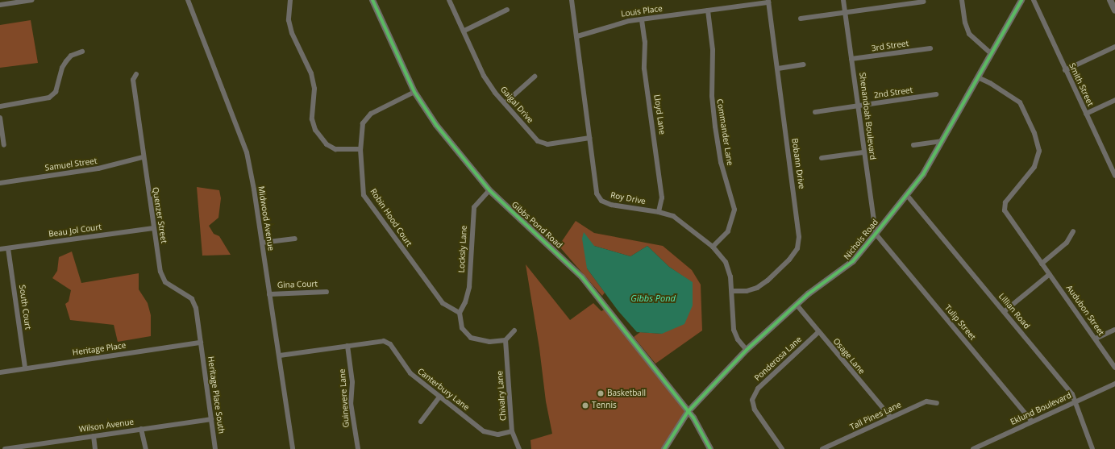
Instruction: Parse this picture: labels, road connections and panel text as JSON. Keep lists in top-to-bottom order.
{
  "streets": {
    "street": [
      "Louis Place",
      "3rd Street",
      "Smith Street",
      "2nd Street",
      "Gaigal Drive",
      "Lloyd Lane",
      "Shenandoah Boulevard",
      "Commander Lane",
      "Bobann Drive",
      "Samuel Street",
      "Roy Drive",
      "Quenzer Street",
      "Robin Hood Court",
      "Midwood Avenue",
      "Gibbs Pond Road",
      "Beau Jol Court",
      "Nichols Road",
      "Locksly Lane",
      "Gina Court",
      "South Court",
      "Audubon Street",
      "Lillian Road",
      "Tulip Street",
      "Heritage Place",
      "Osage Lane",
      "Ponderosa Lane",
      "Canterbury Lane",
      "Heritage Place South",
      "Chivalry Lane",
      "Guinevere Lane",
      "Eklund Boulevard",
      "Tall Pines Lane",
      "Wilson Avenue"
    ]
  },
  "crossings": [
    ["Louis Place", "Lloyd Lane"],
    ["Louis Place", "Commander Lane"],
    ["Louis Place", "Bobann Drive"],
    ["Louis Place", "Roy Drive"],
    ["3rd Street", "Shenandoah Boulevard"],
    ["2nd Street", "Shenandoah Boulevard"],
    ["Gaigal Drive", "Roy Drive"],
    ["Lloyd Lane", "Roy Drive"],
    ["Shenandoah Boulevard", "Nichols Road"],
    ["Shenandoah Boulevard", "Tulip Street"],
    ["Commander Lane", "Roy Drive"],
    ["Bobann Drive", "Roy Drive"],
    ["Samuel Street", "Quenzer Street"],
    ["Roy Drive", "Nichols Road"],
    ["Quenzer Street", "Beau Jol Court"],
    ["Quenzer Street", "Heritage Place"],
    ["Quenzer Street", "Heritage Place South"],
    ["Robin Hood Court", "Gibbs Pond Road"],
    ["Robin Hood Court", "Locksly Lane"],
    ["Midwood Avenue", "Gina Court"],
    ["Midwood Avenue", "Canterbury Lane"],
    ["Gibbs Pond Road", "Nichols Road"],
    ["Gibbs Pond Road", "Locksly Lane"],
    ["Beau Jol Court", "South Court"],
    ["Nichols Road", "Audubon Street"],
    ["Nichols Road", "Lillian Road"],
    ["Nichols Road", "Tulip Street"],
    ["Nichols Road", "Osage Lane"],
    ["South Court", "Heritage Place"],
    ["Lillian Road", "Eklund Boulevard"],
    ["Tulip Street", "Eklund Boulevard"],
    ["Heritage Place", "Heritage Place South"],
    ["Osage Lane", "Ponderosa Lane"],
    ["Osage Lane", "Tall Pines Lane"],
    ["Canterbury Lane", "Chivalry Lane"],
    ["Canterbury Lane", "Guinevere Lane"],
    ["Heritage Place South", "Wilson Avenue"]
  ],
  "water": ["Gibbs Pond"],
  "places": ["Basketball", "Tennis"]
}
